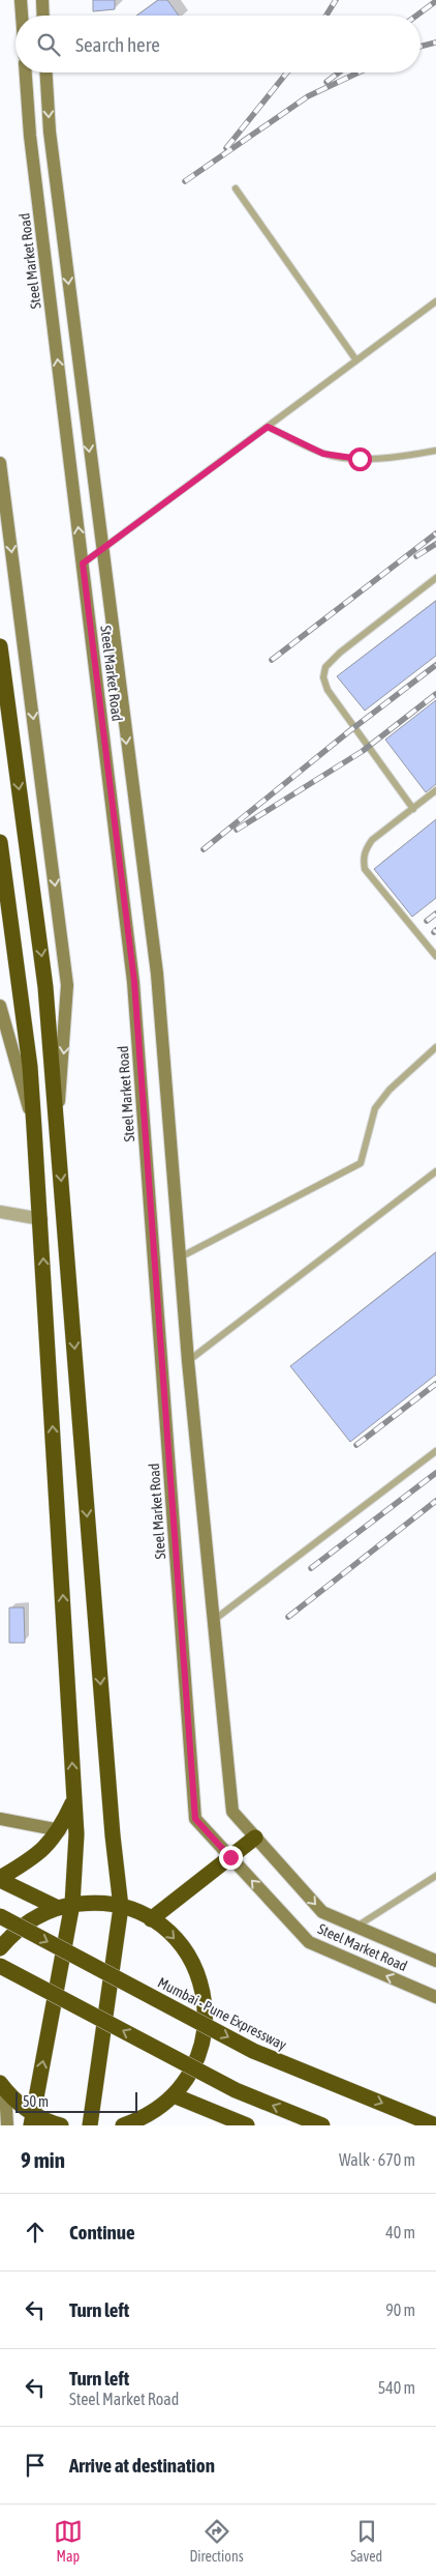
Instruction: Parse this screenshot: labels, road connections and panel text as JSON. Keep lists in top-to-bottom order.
{
  "streets": {
    "highway": ["Mumbai - Pune Expressway"],
    "street": ["Steel Market Road"]
  },
  "scale_bar": "50 m",
  "page": {
    "search": "Search here",
    "scale": "50 m",
    "heading": ["9 min", "Walk · 670 m"],
    "list": [
      ["Continue", "40 m"],
      ["Turn left", "90 m"],
      ["Turn left", "Steel Market Road", "540 m"],
      "Arrive at destination"
    ],
    "nav": ["Map", "Directions", "Saved"]
  }
}
